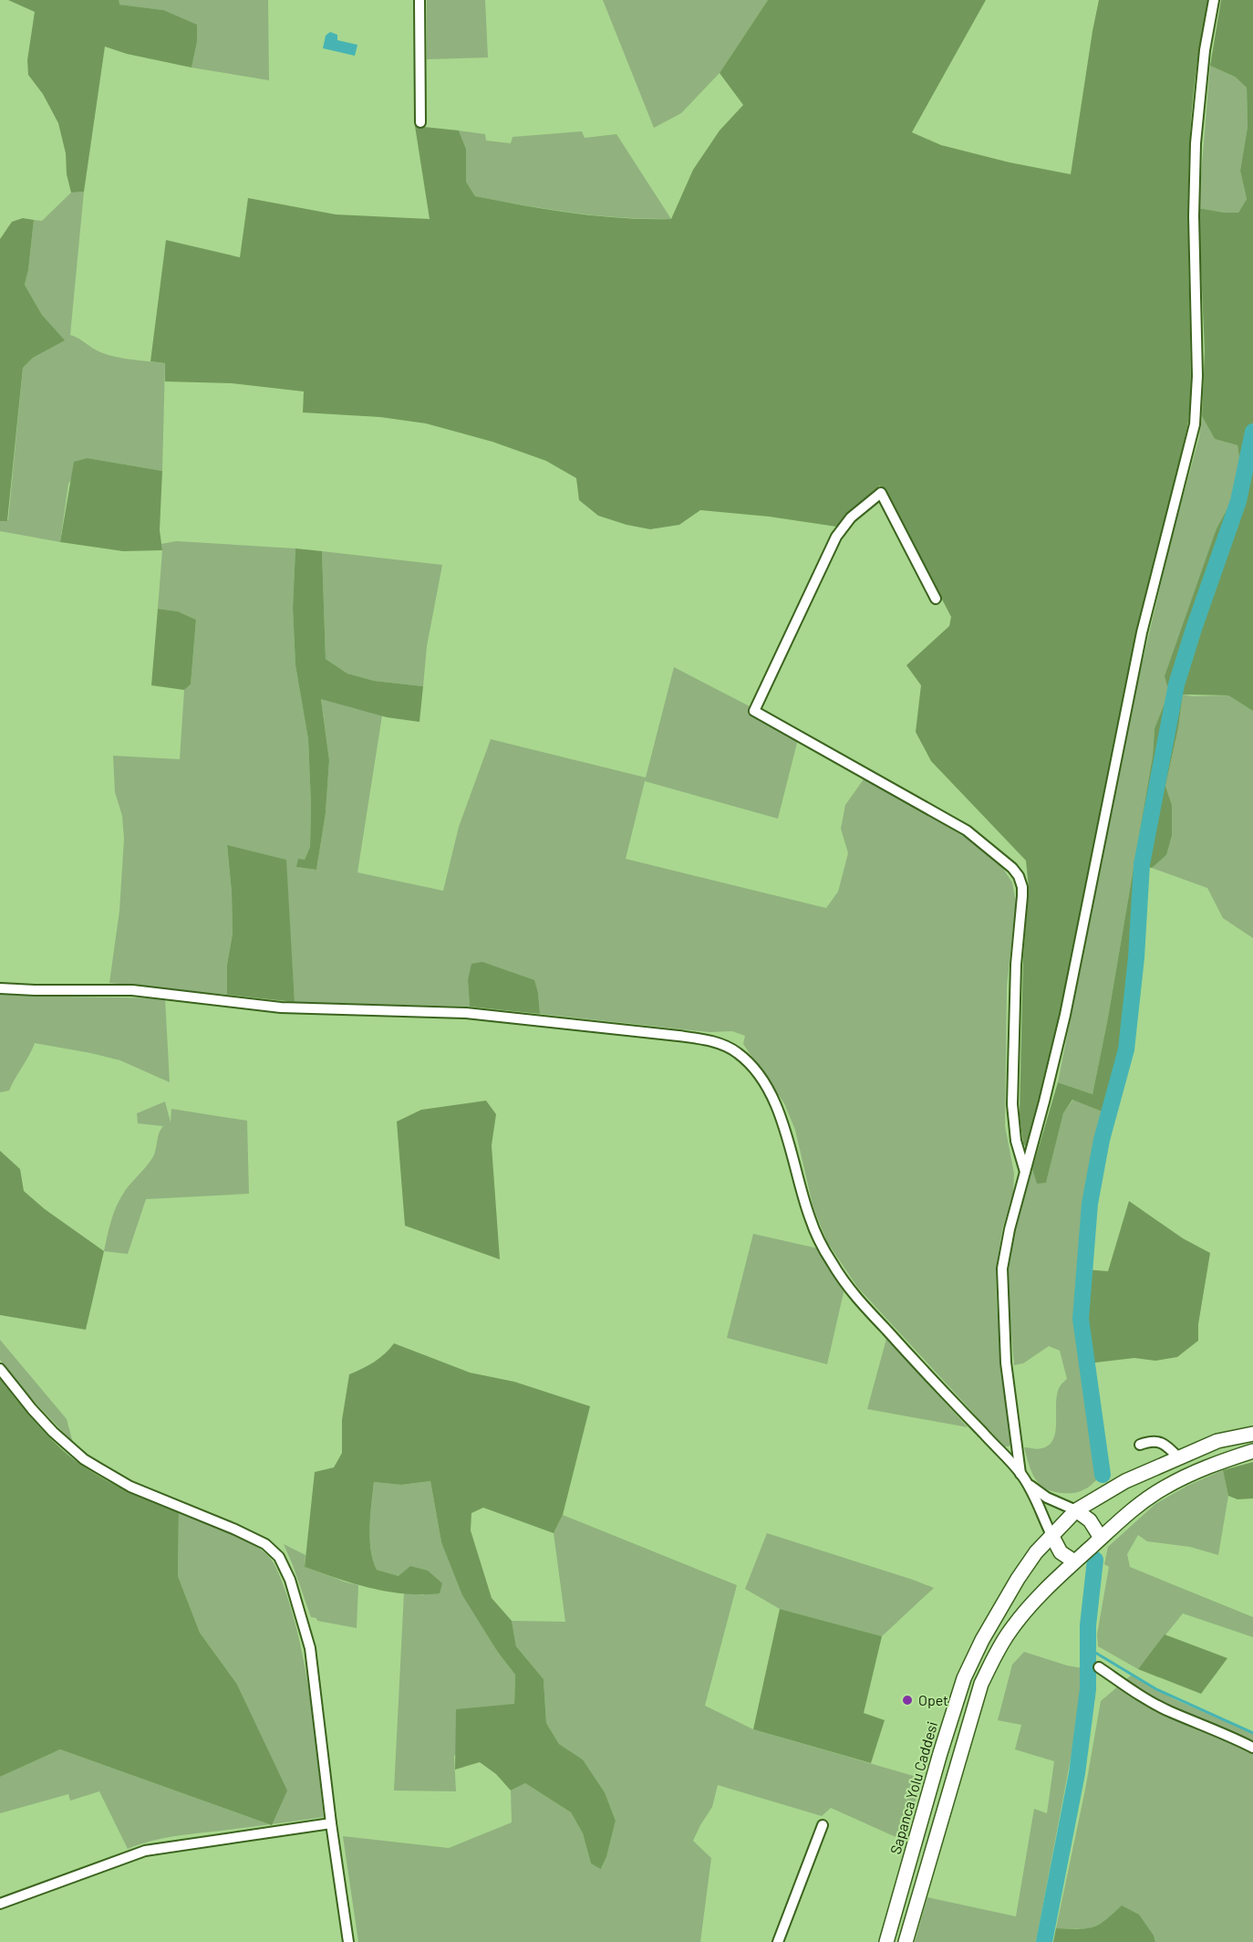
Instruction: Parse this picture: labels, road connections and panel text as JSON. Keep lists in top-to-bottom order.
{
  "streets": {
    "highway": ["Sapanca Yolu Caddesi"]
  },
  "places": ["Opet"]
}
